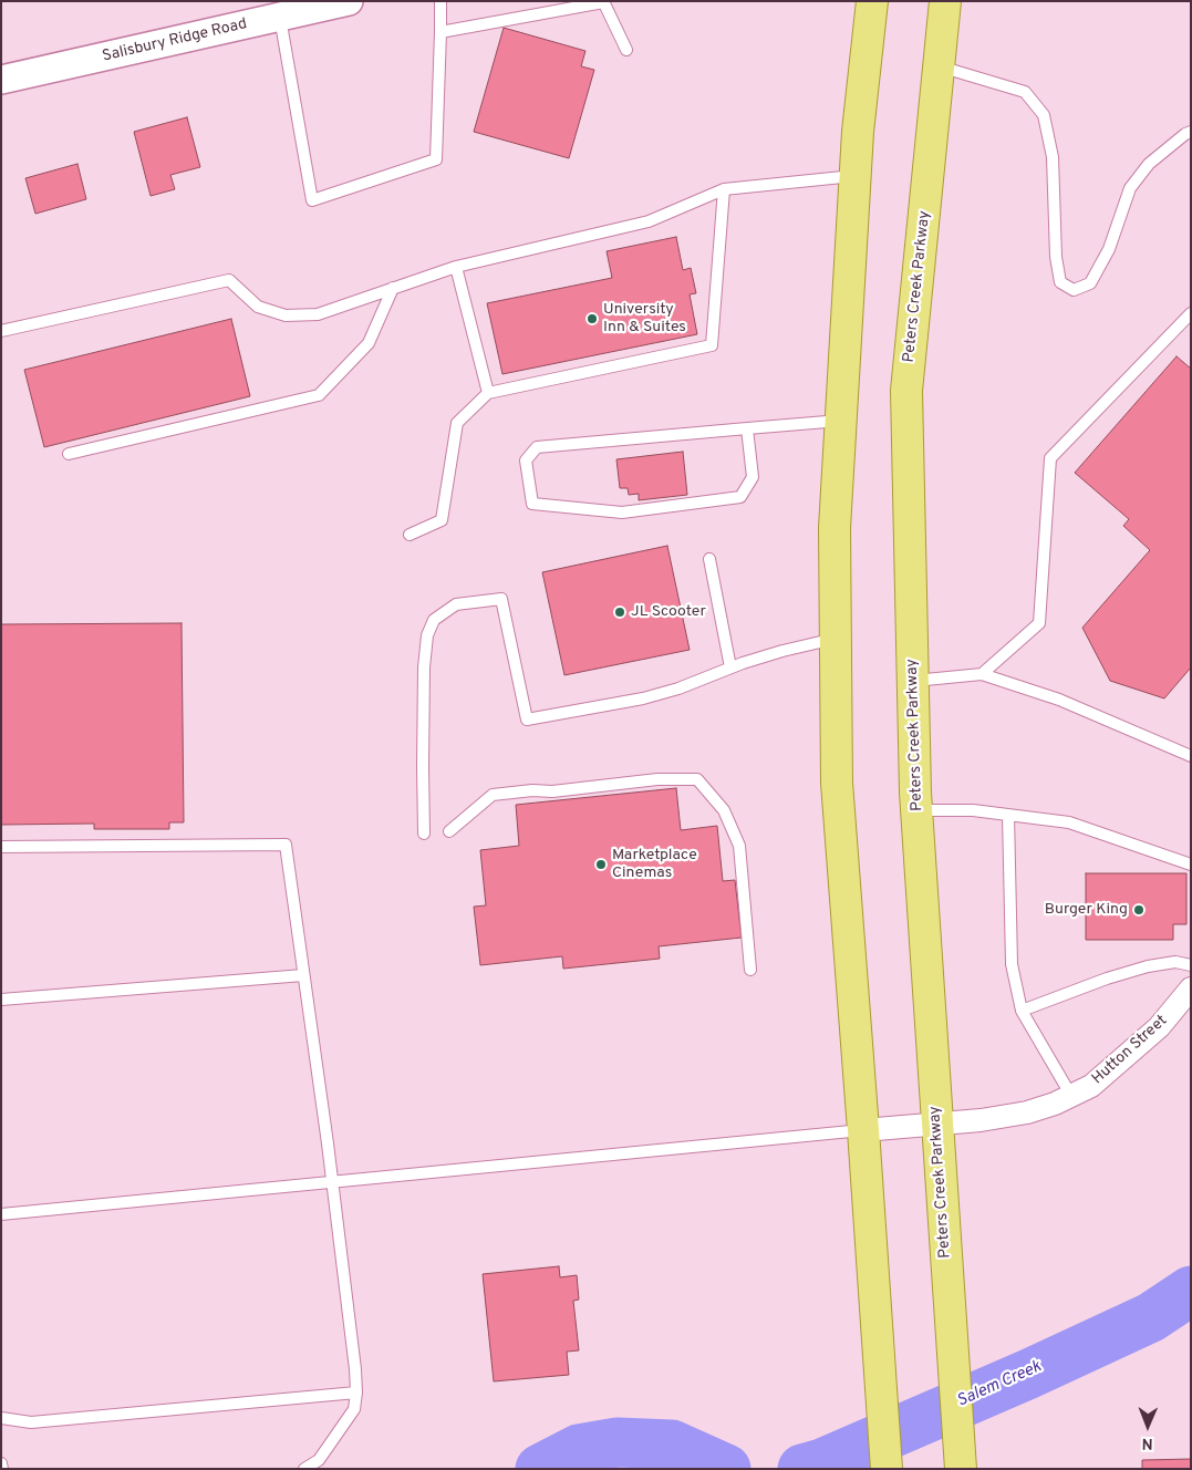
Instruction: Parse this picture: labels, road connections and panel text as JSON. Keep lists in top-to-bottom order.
{
  "streets": {
    "main road": ["Peters Creek Parkway"],
    "street": ["Salisbury Ridge Road", "Hutton Street"]
  },
  "crossings": [
    ["Peters Creek Parkway", "Hutton Street"]
  ],
  "water": ["Salem Creek"],
  "places": [
    "University Inn & Suites",
    "JL Scooter",
    "Marketplace Cinemas",
    "Burger King"
  ],
  "north": "bottom"
}
